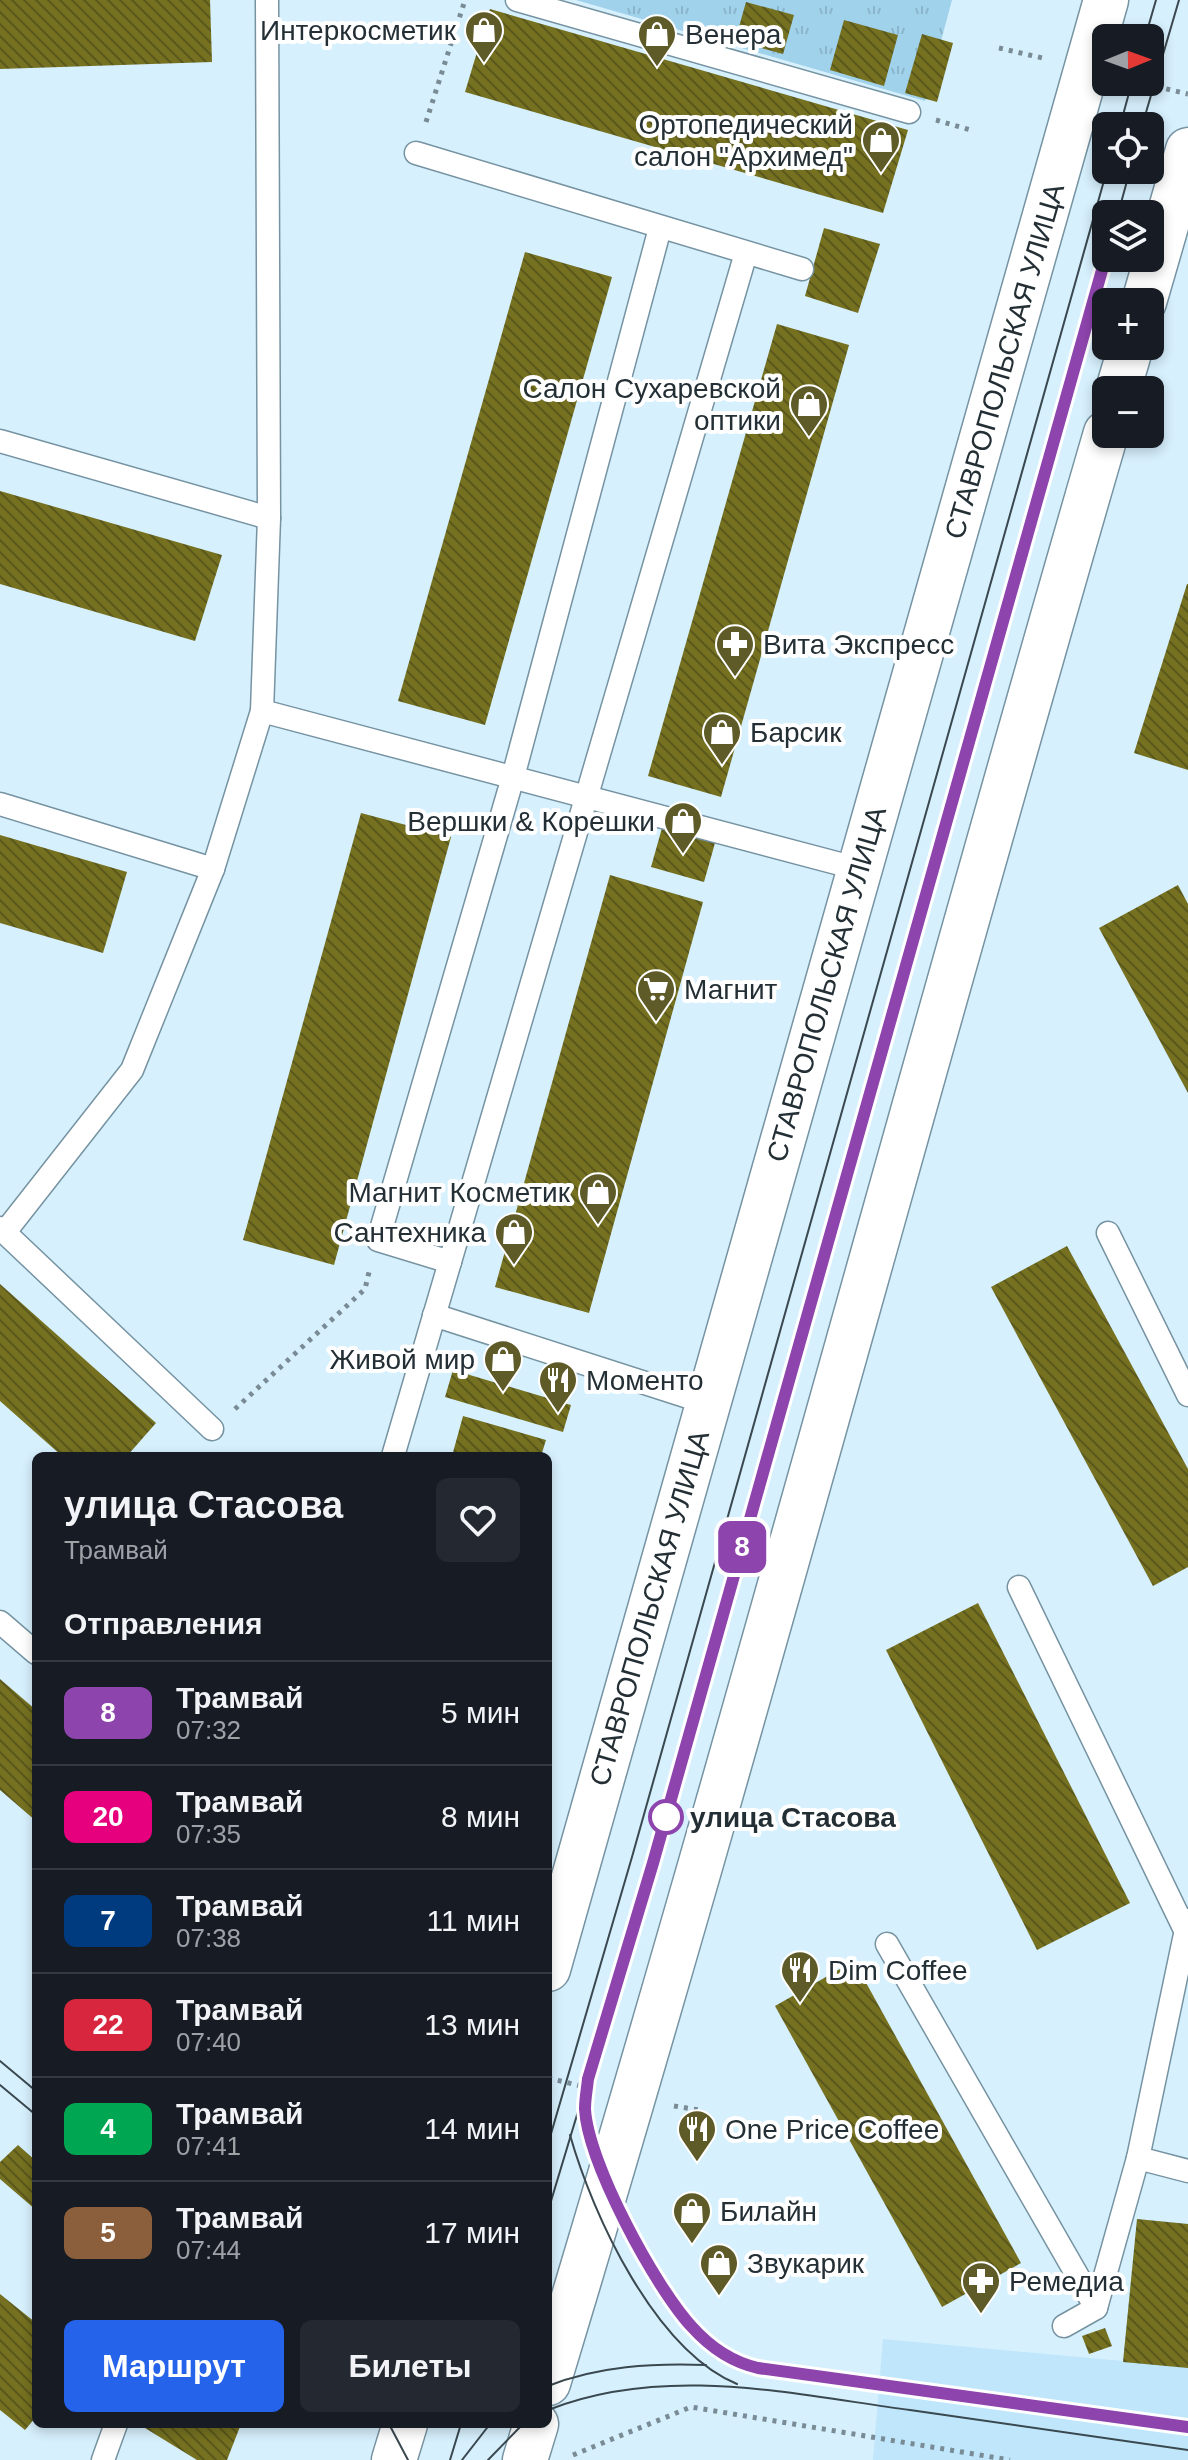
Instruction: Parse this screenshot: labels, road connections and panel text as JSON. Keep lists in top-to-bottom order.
{
  "streets": {
    "main road": ["СТАВРОПОЛЬСКАЯ УЛИЦА"]
  },
  "places": {
    "shop": [
      "Интеркосметик",
      "Венера",
      "Ортопедический салон \"Архимед\"",
      "Салон Сухаревской оптики",
      "Барсик",
      "Вершки & Корешки",
      "Магнит Косметик",
      "Сантехника",
      "Живой мир",
      "Билайн",
      "Звукарик"
    ],
    "pharmacy": ["Вита Экспресс", "Ремедиа"],
    "supermarket": ["Магнит"],
    "restaurant": ["Моменто", "Dim Coffee", "One Price Coffee"],
    "other": ["улица Стасова"]
  },
  "lines": ["tram line 8"],
  "north": "right",
  "page": {
    "on_map": "8",
    "map_buttons": ["+", "−"],
    "heading": [
      ["улица Стасова", "Трамвай"],
      "Отправления"
    ],
    "list": [
      {
        "mark": "8",
        "name": "Трамвай",
        "note": "07:32",
        "value": "5 мин"
      },
      {
        "mark": "20",
        "name": "Трамвай",
        "note": "07:35",
        "value": "8 мин"
      },
      {
        "mark": "7",
        "name": "Трамвай",
        "note": "07:38",
        "value": "11 мин"
      },
      {
        "mark": "22",
        "name": "Трамвай",
        "note": "07:40",
        "value": "13 мин"
      },
      {
        "mark": "4",
        "name": "Трамвай",
        "note": "07:41",
        "value": "14 мин"
      },
      {
        "mark": "5",
        "name": "Трамвай",
        "note": "07:44",
        "value": "17 мин"
      }
    ],
    "buttons": ["Маршрут", "Билеты"]
  }
}
